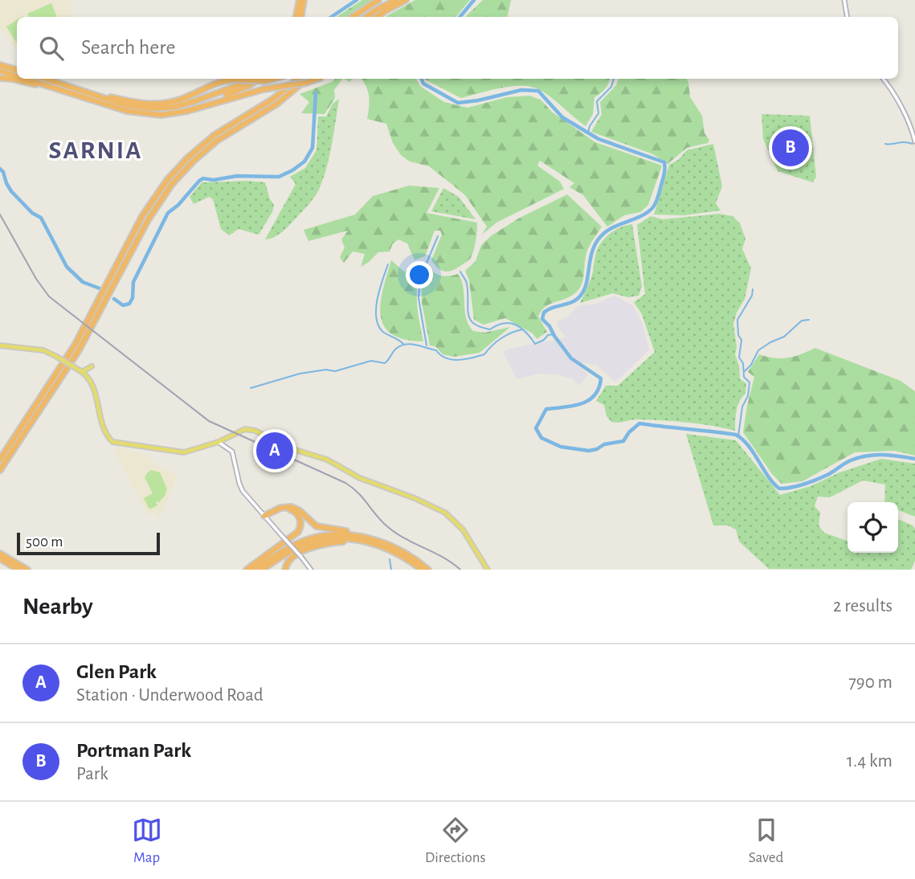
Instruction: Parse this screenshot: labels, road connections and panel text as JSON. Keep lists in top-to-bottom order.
{
  "districts": ["SARNIA"],
  "scale_bar": "500 m",
  "page": {
    "search": "Search here",
    "pins": ["B", "A"],
    "scale": "500 m",
    "heading": ["Nearby", "2 results"],
    "list": [
      {
        "mark": "A",
        "name": "Glen Park",
        "note": "Station · Underwood Road",
        "value": "790 m"
      },
      {
        "mark": "B",
        "name": "Portman Park",
        "note": "Park",
        "value": "1.4 km"
      }
    ],
    "nav": ["Map", "Directions", "Saved"]
  }
}
